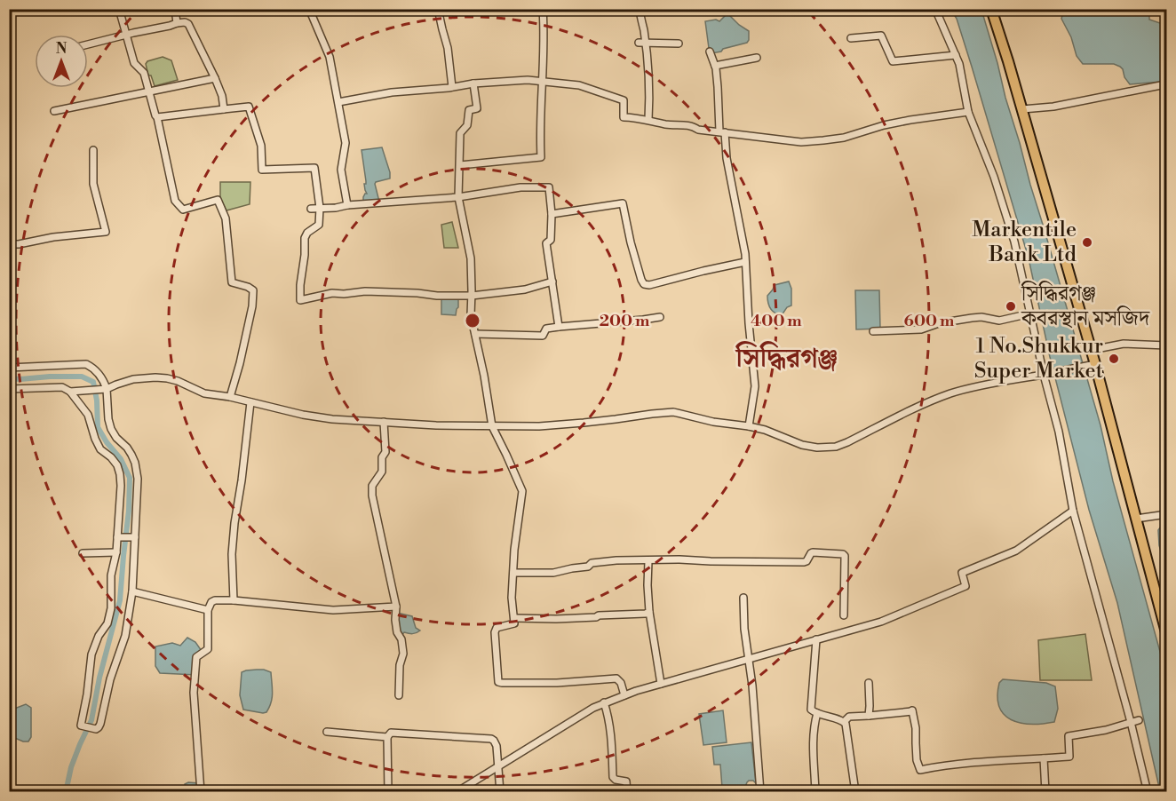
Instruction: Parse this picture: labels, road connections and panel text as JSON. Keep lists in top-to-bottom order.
{
  "districts": ["সিদ্ধিরগঞ্জ"],
  "places": ["Markentile Bank Ltd", "সিদ্ধিরগঞ্জ কবরস্থান মসজিদ", "1 No.Shukkur Super Market"],
  "north": "top",
  "rings": ["200 m", "400 m", "600 m"]
}
